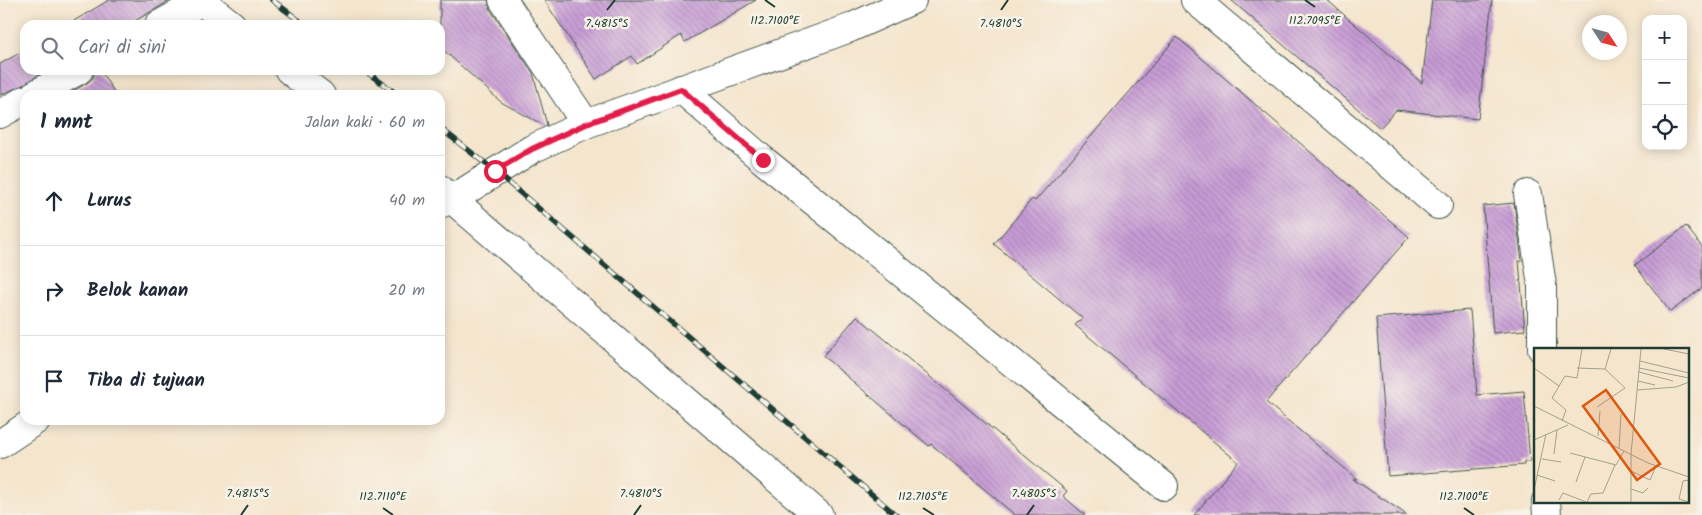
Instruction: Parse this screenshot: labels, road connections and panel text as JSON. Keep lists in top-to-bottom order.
{
  "north": "bottom right",
  "page": {
    "map_buttons": ["+", "−"],
    "search": "Cari di sini",
    "heading": ["1 mnt", "Jalan kaki · 60 m"],
    "list": [
      ["Lurus", "40 m"],
      ["Belok kanan", "20 m"],
      "Tiba di tujuan"
    ]
  },
  "coordinates": [
    "112.7100°E",
    "112.7095°E",
    "7.4815°S",
    "7.4810°S",
    "7.4805°S",
    "112.7110°E",
    "112.7105°E"
  ]
}
